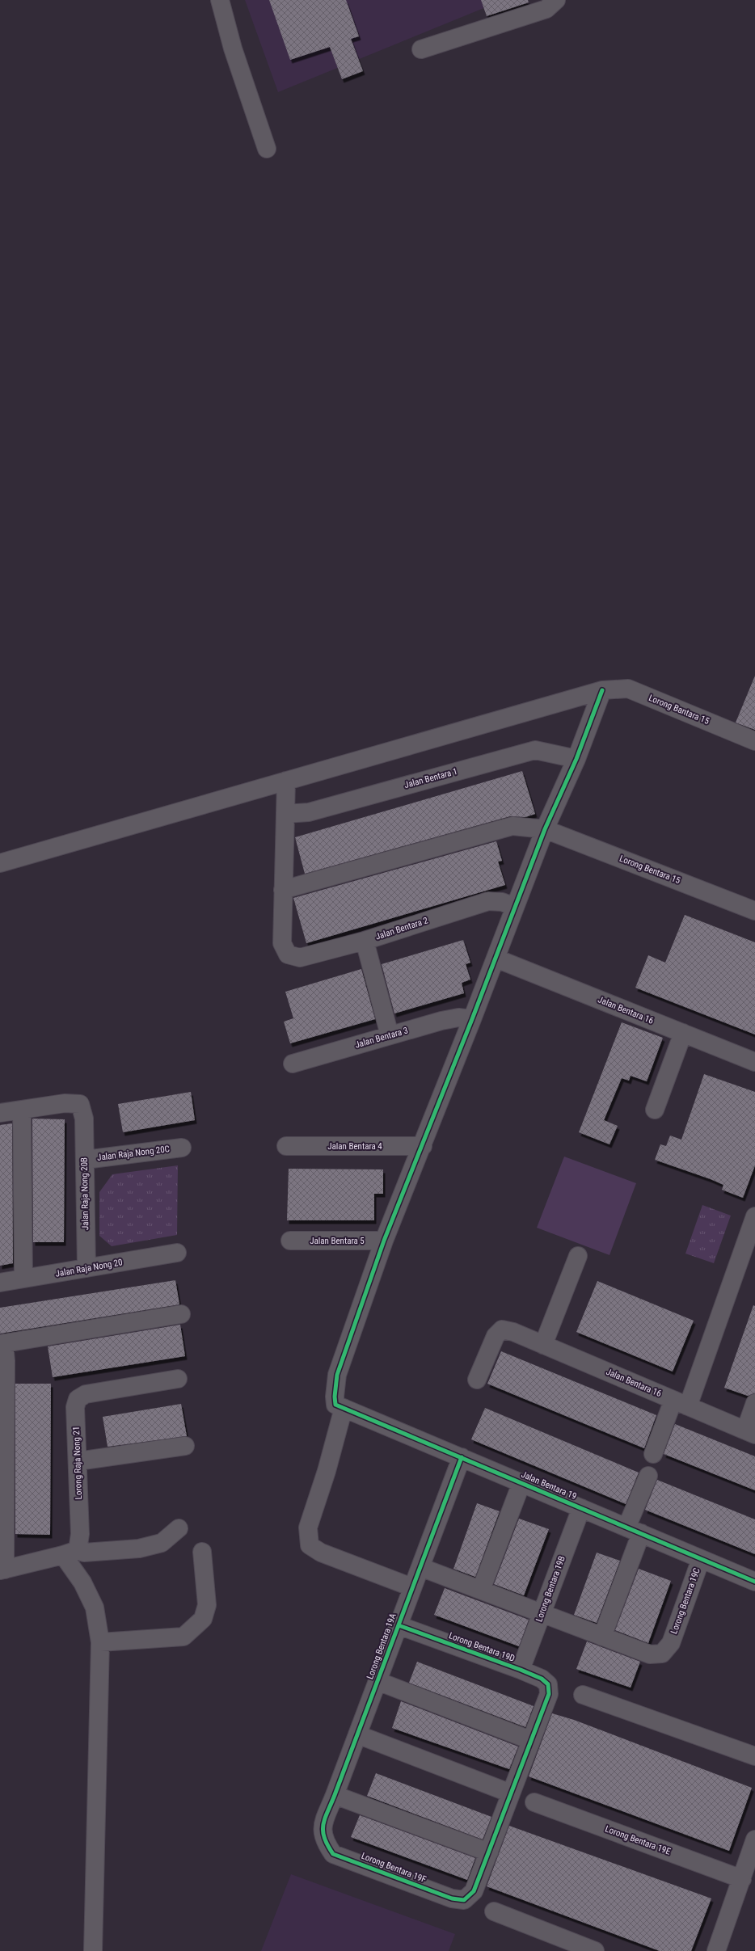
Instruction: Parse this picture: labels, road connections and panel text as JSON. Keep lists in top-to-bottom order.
{
  "streets": {
    "street": [
      "Lorong Bantara 15",
      "Jalan Bentara 1",
      "Lorong Bentara 15",
      "Jalan Bentara 2",
      "Jalan Bentara 16",
      "Jalan Bentara 3",
      "Jalan Bentara 4",
      "Jalan Raja Nong 20C",
      "Jalan Raja Nong 20B",
      "Jalan Bentara 5",
      "Jalan Raja Nong 20",
      "Lorong Raja Nong 21",
      "Jalan Bentara 19",
      "Lorong Bentara 19B",
      "Lorong Bentara 19C",
      "Lorong Bentara 19A",
      "Lorong Bentara 19D",
      "Lorong Bentara 19E",
      "Lorong Bentara 19F"
    ]
  },
  "crossings": [
    ["Lorong Bentara 15", "Jalan Bentara 2"],
    ["Jalan Raja Nong 20C", "Jalan Raja Nong 20B"],
    ["Jalan Raja Nong 20B", "Jalan Raja Nong 20"],
    ["Jalan Bentara 19", "Lorong Bentara 19B"],
    ["Jalan Bentara 19", "Lorong Bentara 19C"],
    ["Jalan Bentara 19", "Lorong Bentara 19A"],
    ["Lorong Bentara 19B", "Lorong Bentara 19D"],
    ["Lorong Bentara 19A", "Lorong Bentara 19D"],
    ["Lorong Bentara 19A", "Lorong Bentara 19F"]
  ]
}
